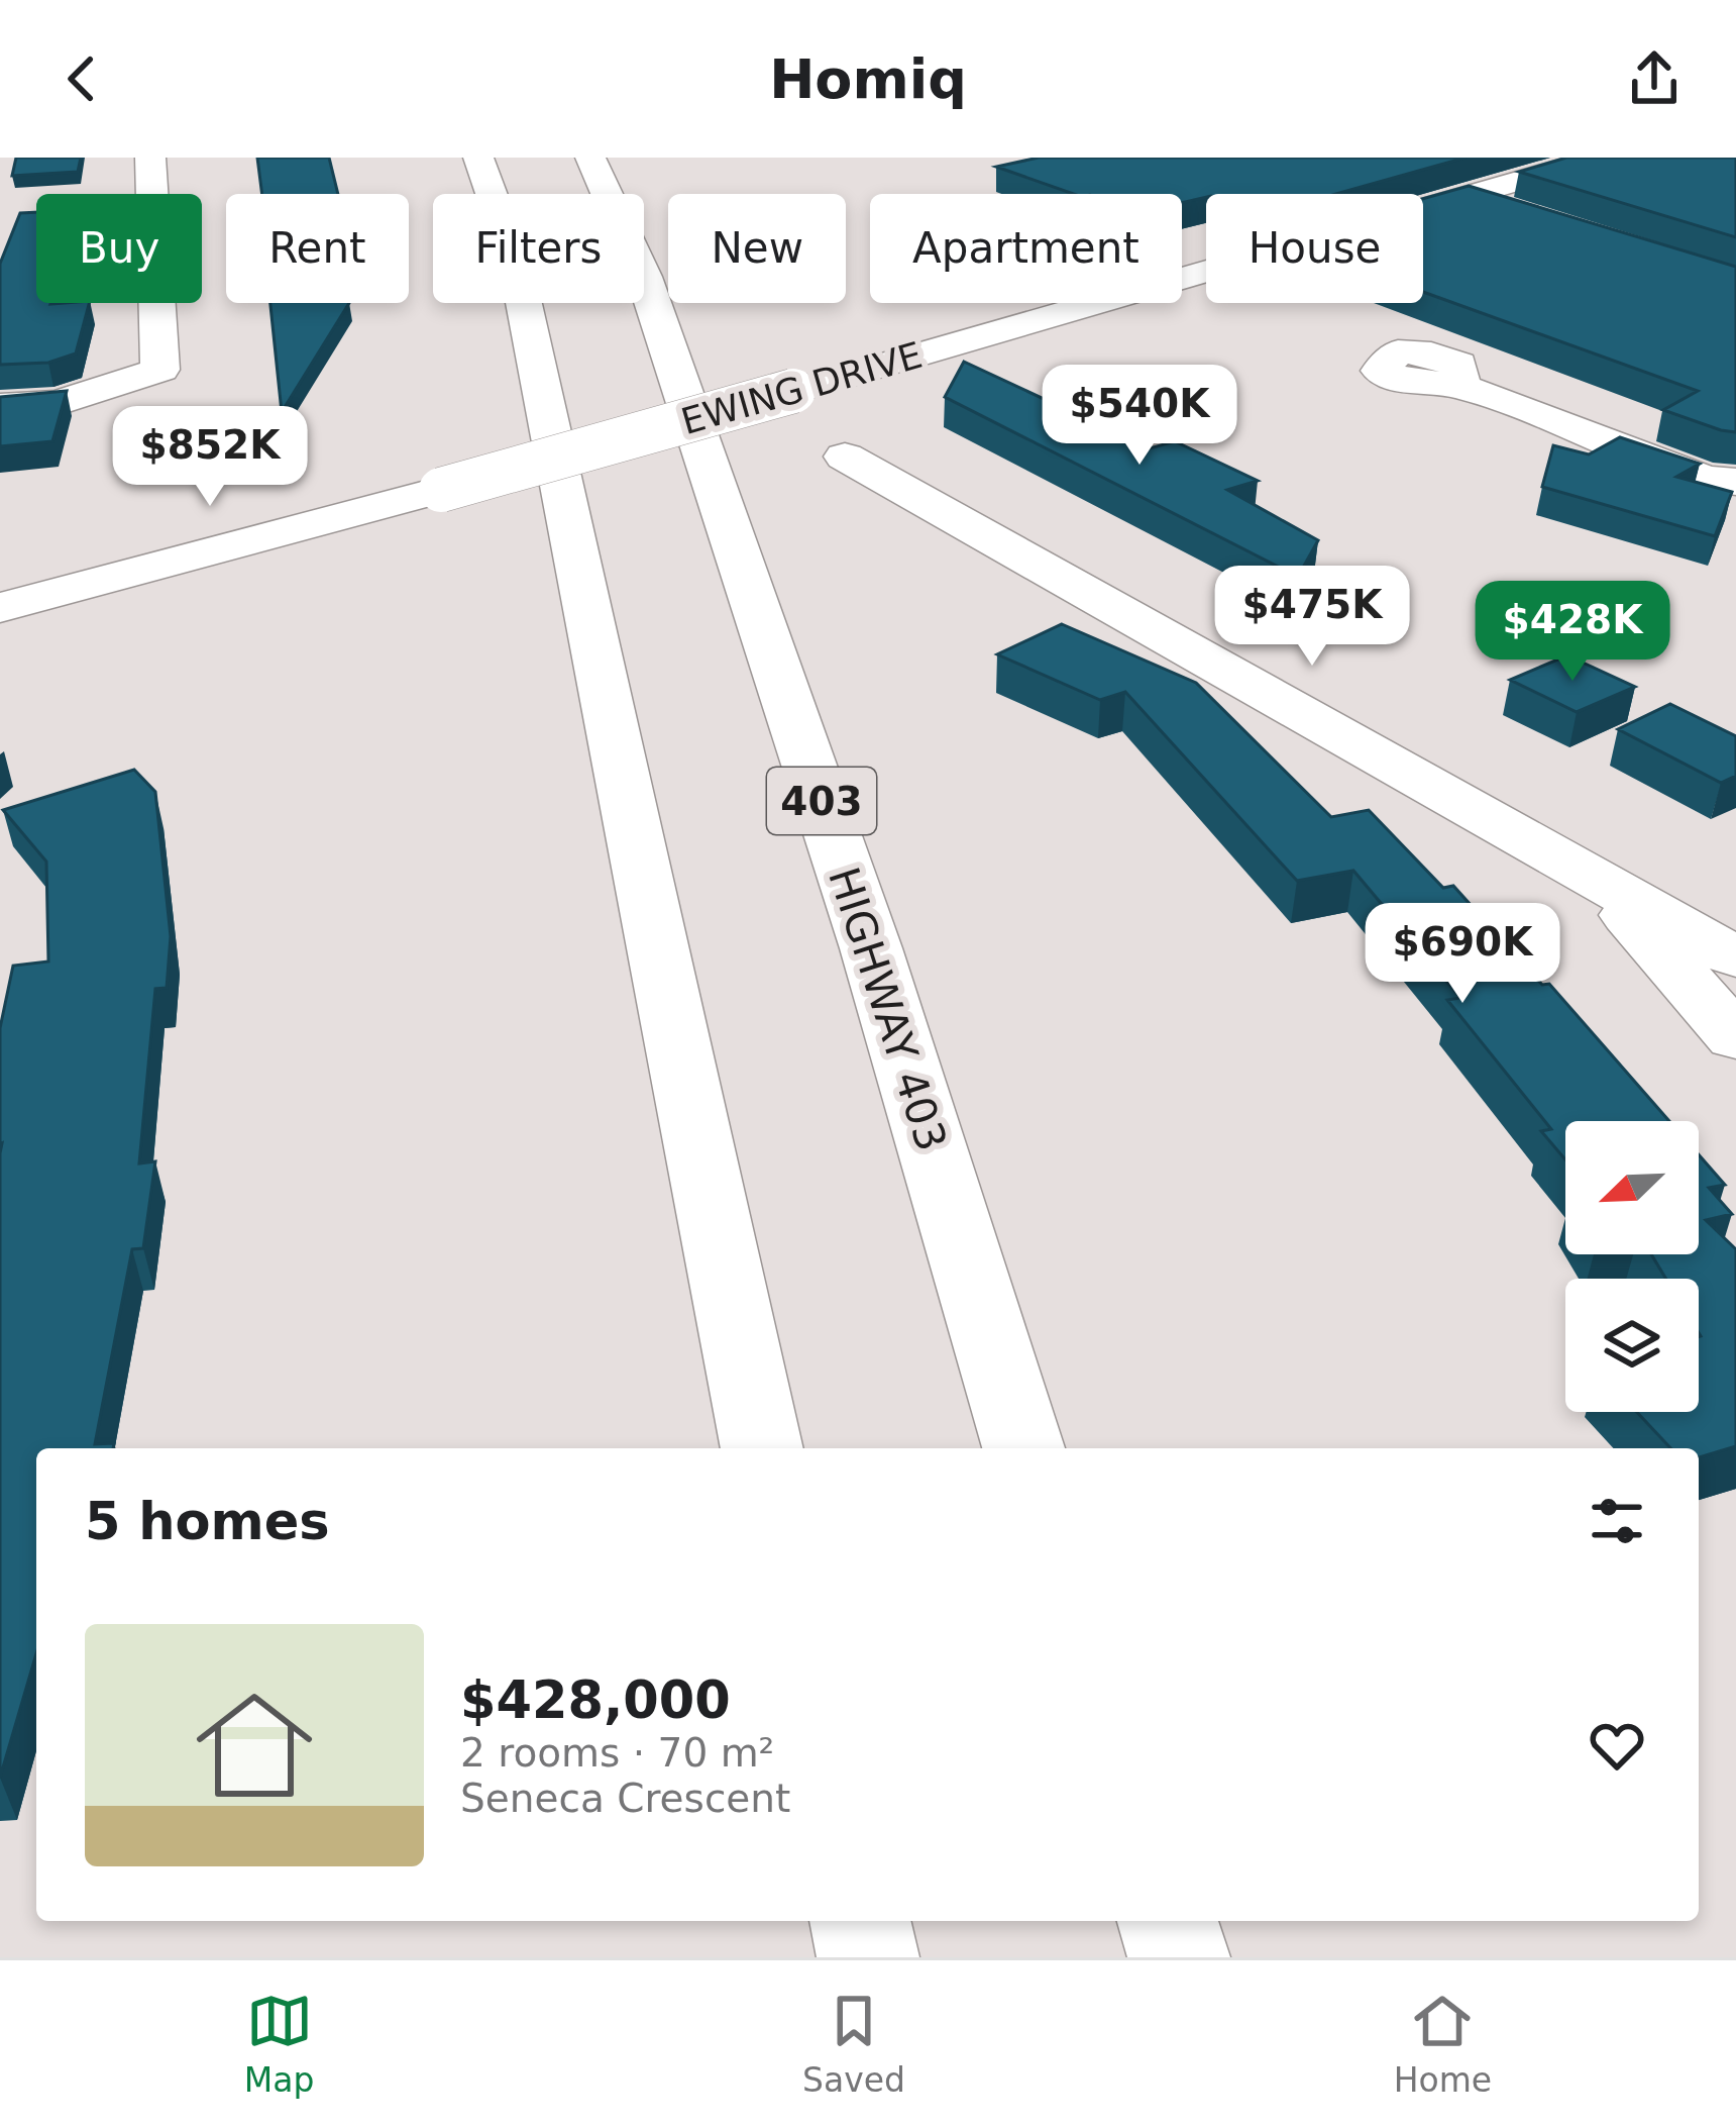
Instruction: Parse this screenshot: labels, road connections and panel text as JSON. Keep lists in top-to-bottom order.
{
  "streets": {
    "main road": ["EWING DRIVE", "403", "HIGHWAY 403"]
  },
  "north": "bottom left",
  "page": {
    "header": "Homiq",
    "chip": [
      "Buy",
      "Rent",
      "Filters",
      "New",
      "Apartment",
      "House"
    ],
    "price": [
      "$540K",
      "$852K",
      "$475K",
      "$428K",
      "$690K"
    ],
    "heading": "5 homes",
    "list": [
      {
        "name": "$428,000",
        "note": "2 rooms · 70 m² · Seneca Crescent"
      }
    ],
    "tabs": ["Map", "Saved", "Home"]
  }
}
